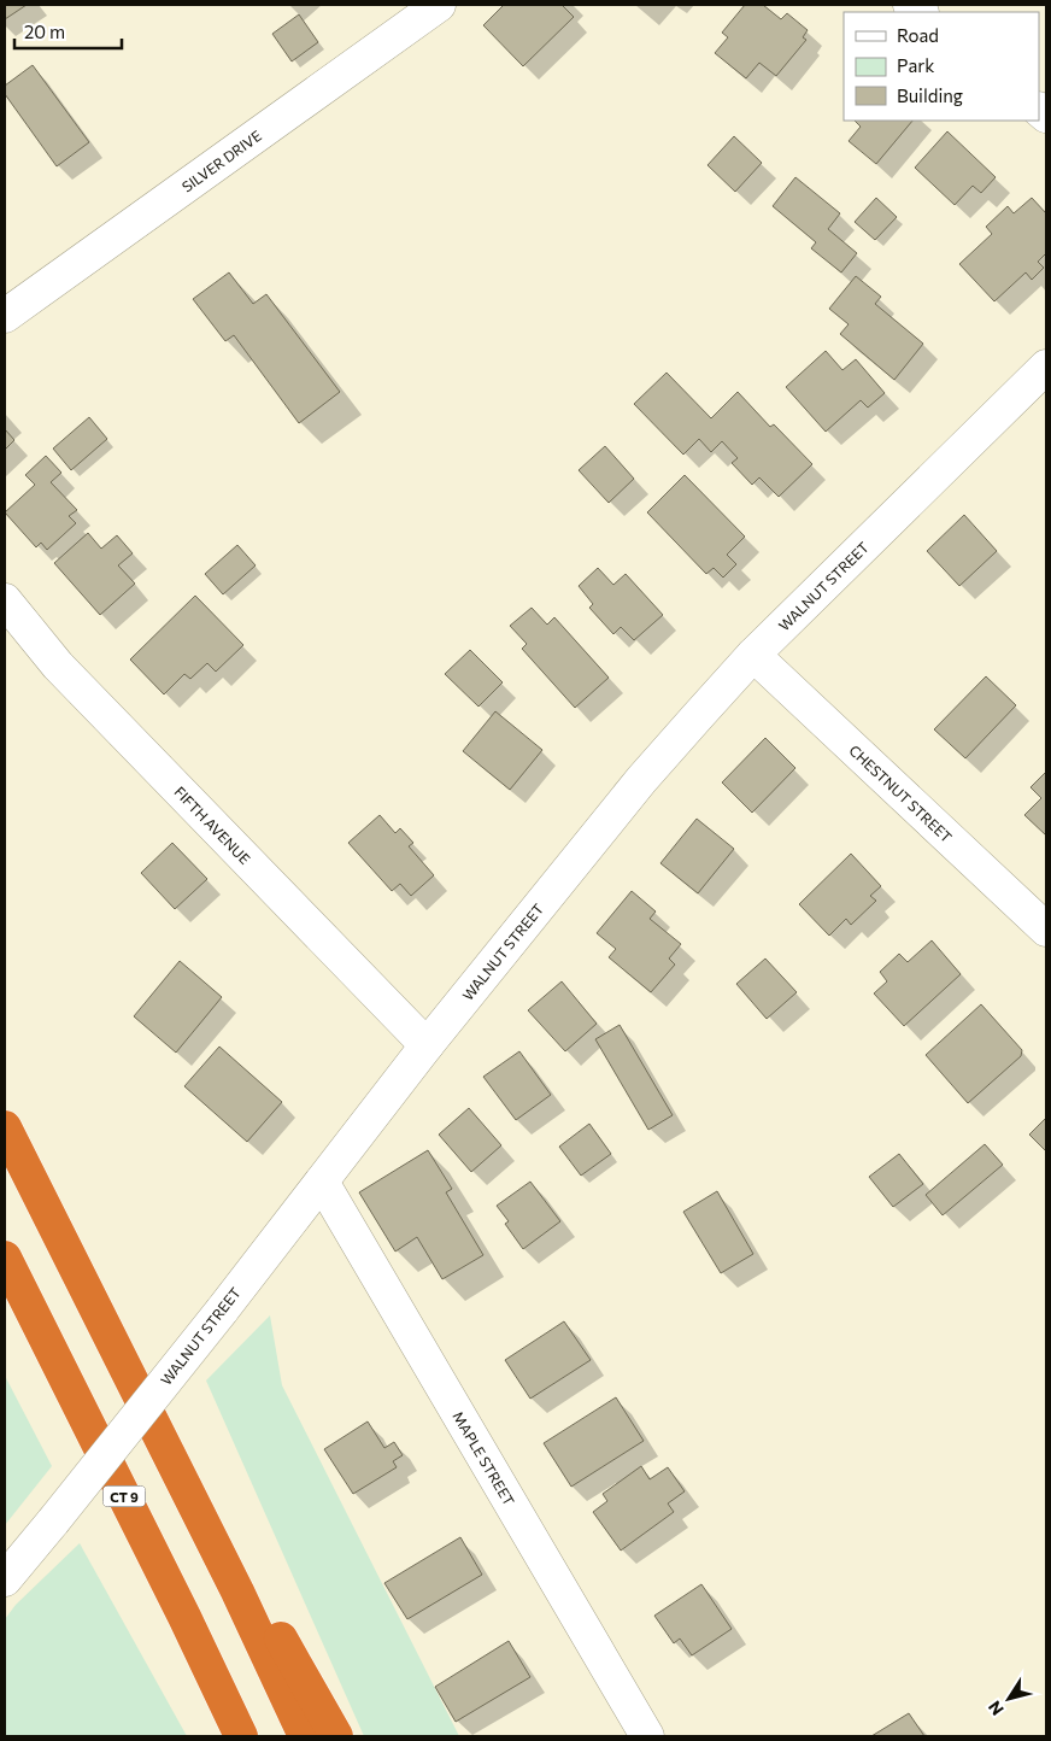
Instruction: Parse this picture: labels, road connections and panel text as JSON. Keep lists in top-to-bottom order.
{
  "streets": {
    "highway": ["CT 9"],
    "street": [
      "SILVER DRIVE",
      "WALNUT STREET",
      "CHESTNUT STREET",
      "FIFTH AVENUE",
      "MAPLE STREET"
    ]
  },
  "crossings": [
    ["WALNUT STREET", "CHESTNUT STREET"],
    ["WALNUT STREET", "FIFTH AVENUE"],
    ["WALNUT STREET", "MAPLE STREET"]
  ],
  "legend": ["Road", "Park", "Building"],
  "scale_bar": "20 m",
  "north": "bottom left"
}
